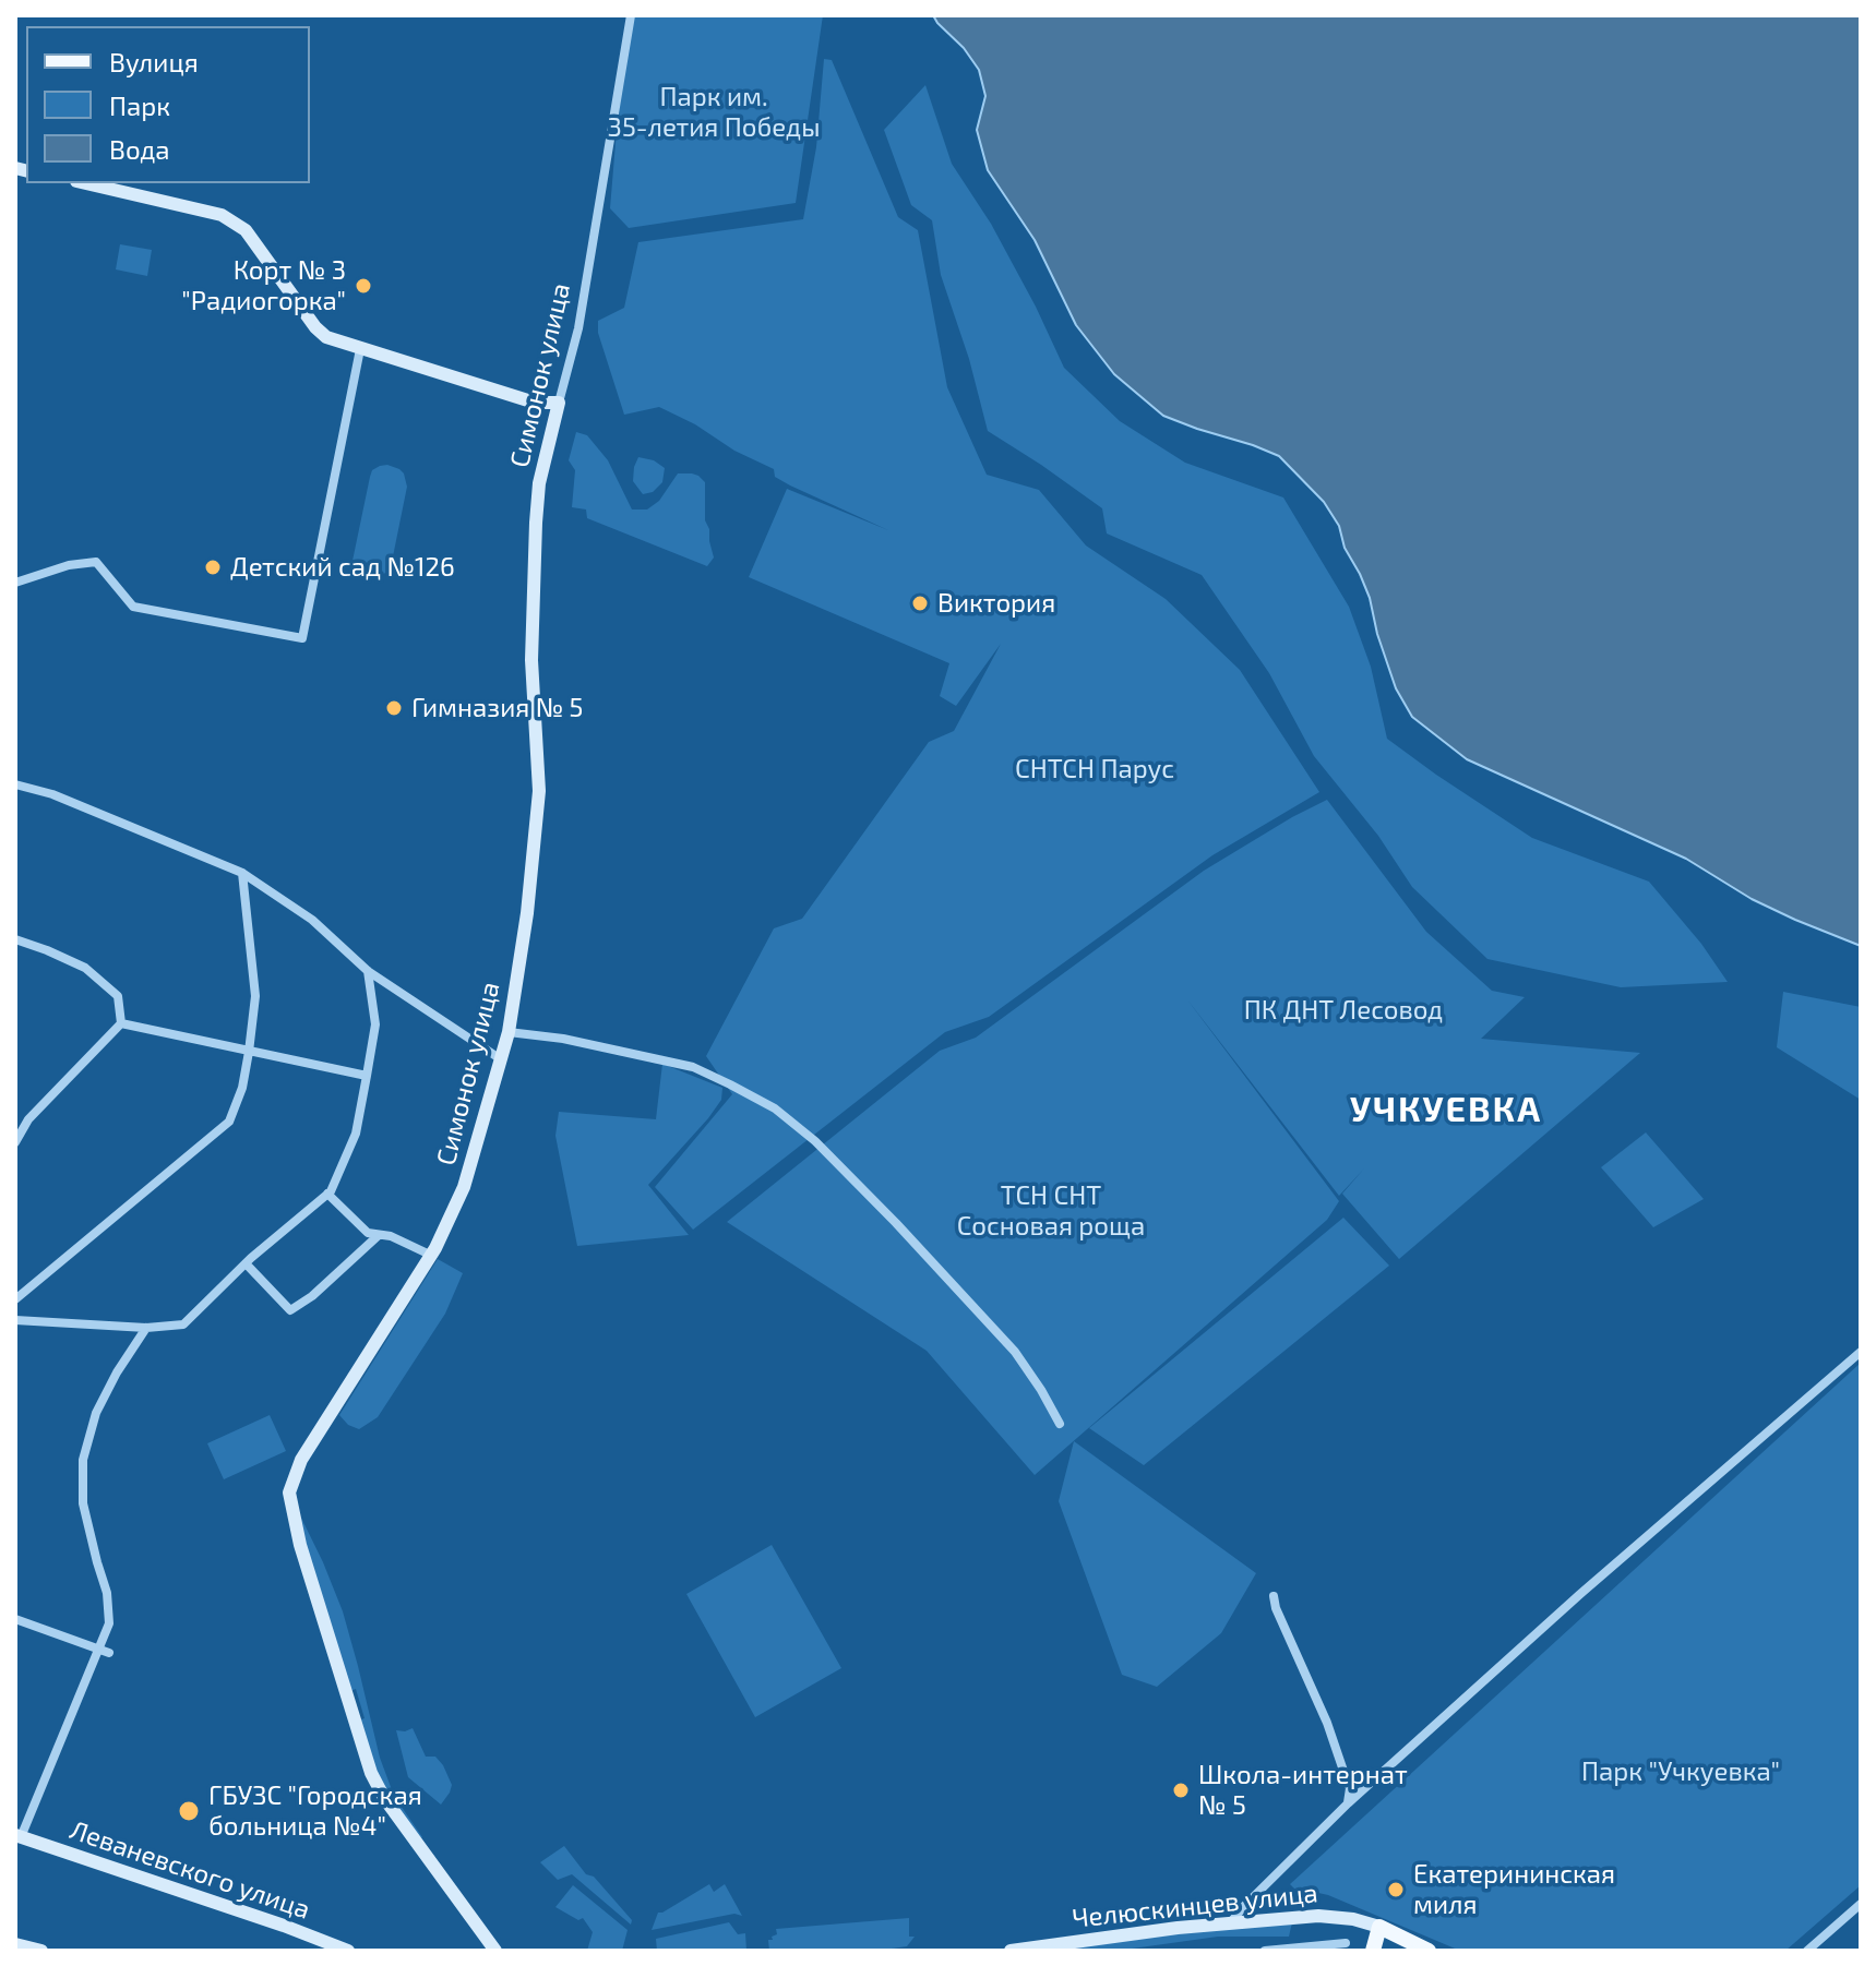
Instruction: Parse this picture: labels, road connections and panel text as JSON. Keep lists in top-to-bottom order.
{
  "streets": {
    "main road": ["Челюскинцев улица"],
    "street": ["Симонок улица", "Леваневского улица"]
  },
  "districts": ["УЧКУЕВКА"],
  "parks": [
    "Парк им. 35-летия Победы",
    "СНТСН Парус",
    "ПК ДНТ Лесовод",
    "ТСН СНТ Сосновая роща",
    "Парк \"Учкуевка\""
  ],
  "places": [
    "Корт № 3 \"Радиогорка\"",
    "Детский сад №126",
    "Виктория",
    "Гимназия № 5",
    "Школа-интернат № 5",
    "ГБУЗС \"Городская больница №4\"",
    "Екатерининская миля"
  ],
  "legend": ["Вулиця", "Парк", "Вода"]
}
